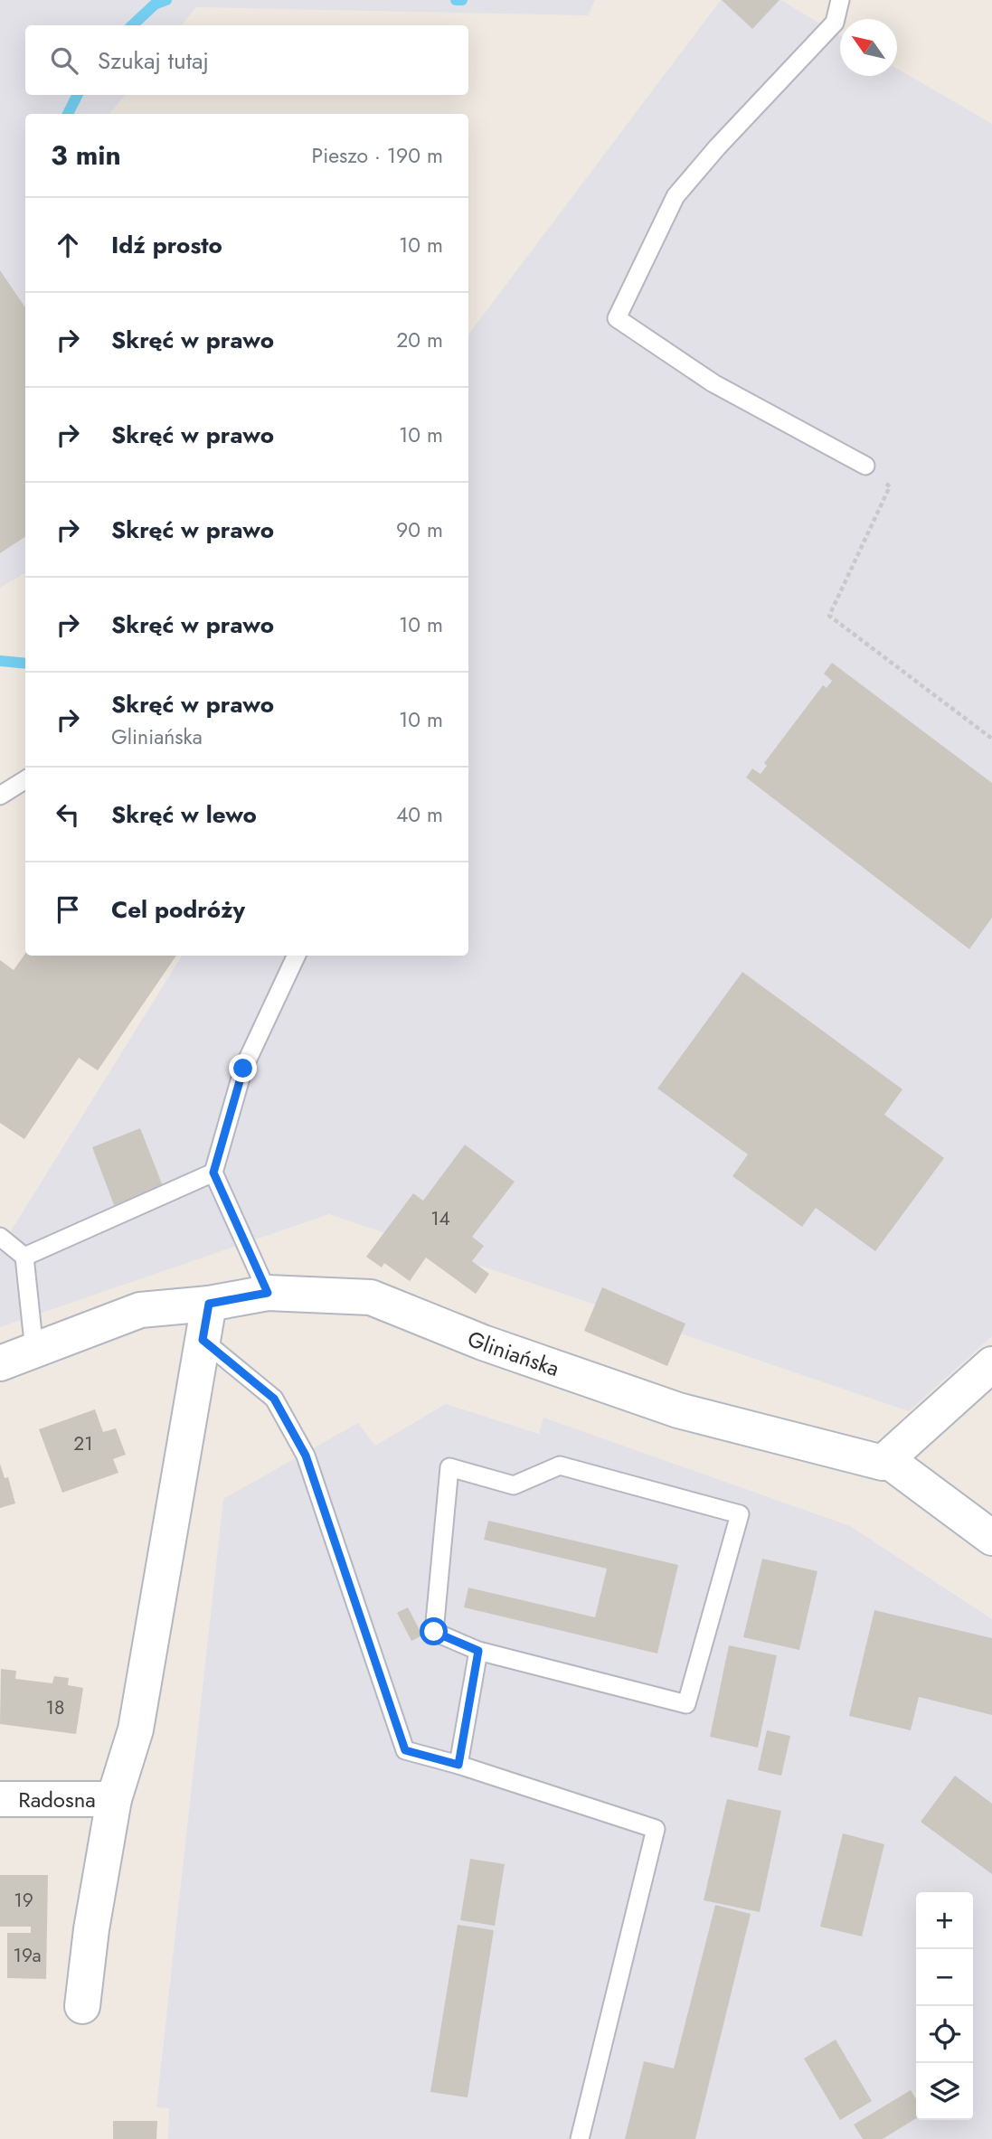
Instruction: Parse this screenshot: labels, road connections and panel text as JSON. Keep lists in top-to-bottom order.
{
  "streets": {
    "street": ["Gliniańska", "Radosna"]
  },
  "house_numbers": [
    "14",
    "21",
    "18",
    "19",
    "19a"
  ],
  "north": "top left",
  "page": {
    "search": "Szukaj tutaj",
    "heading": ["3 min", "Pieszo · 190 m"],
    "list": [
      ["Idź prosto", "10 m"],
      ["Skręć w prawo", "20 m"],
      ["Skręć w prawo", "10 m"],
      ["Skręć w prawo", "90 m"],
      ["Skręć w prawo", "10 m"],
      ["Skręć w prawo", "Gliniańska", "10 m"],
      ["Skręć w lewo", "40 m"],
      "Cel podróży"
    ],
    "map_buttons": ["+", "−"]
  }
}
